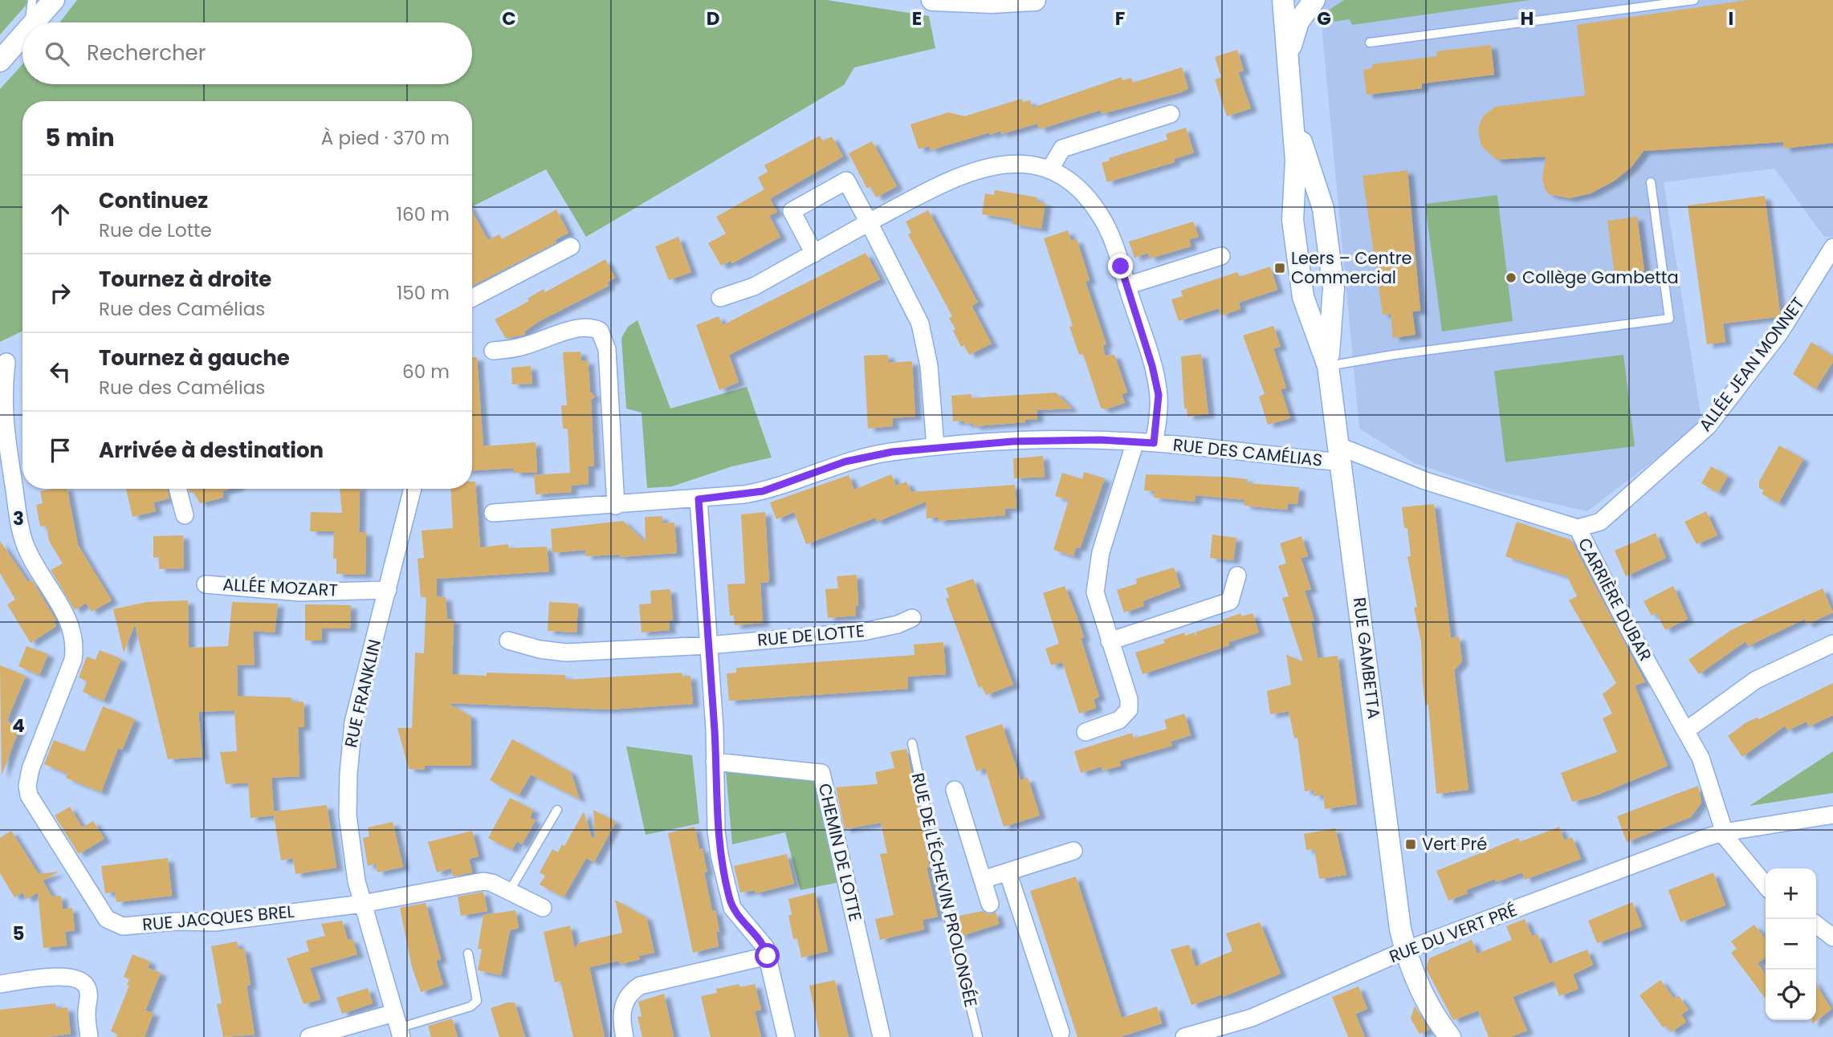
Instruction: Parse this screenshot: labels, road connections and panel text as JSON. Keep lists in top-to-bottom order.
{
  "streets": {
    "street": [
      "ALLÉE JEAN MONNET",
      "RUE DES CAMÉLIAS",
      "ALLÉE MOZART",
      "CARRIÈRE DUBAR",
      "RUE DE LOTTE",
      "RUE GAMBETTA",
      "RUE FRANKLIN",
      "CHEMIN DE LOTTE",
      "RUE JACQUES BREL",
      "RUE DU VERT PRÉ"
    ],
    "lane": ["RUE DE L'ÉCHEVIN PROLONGÉE"]
  },
  "crossings": [
    ["ALLÉE JEAN MONNET", "CARRIÈRE DUBAR"],
    ["RUE DES CAMÉLIAS", "CARRIÈRE DUBAR"],
    ["RUE DES CAMÉLIAS", "RUE GAMBETTA"],
    ["ALLÉE MOZART", "RUE FRANKLIN"],
    ["CARRIÈRE DUBAR", "RUE GAMBETTA"],
    ["CARRIÈRE DUBAR", "RUE DU VERT PRÉ"],
    ["RUE GAMBETTA", "RUE DU VERT PRÉ"],
    ["RUE FRANKLIN", "RUE JACQUES BREL"]
  ],
  "places": {
    "transit": ["Leers – Centre Commercial", "Vert Pré"],
    "other": ["Collège Gambetta"]
  },
  "page": {
    "search": "Rechercher",
    "heading": ["5 min", "À pied · 370 m"],
    "list": [
      ["Continuez", "Rue de Lotte", "160 m"],
      ["Tournez à droite", "Rue des Camélias", "150 m"],
      ["Tournez à gauche", "Rue des Camélias", "60 m"],
      "Arrivée à destination"
    ],
    "map_buttons": ["+", "−"]
  },
  "grid": {
    "columns": [
      "C",
      "D",
      "E",
      "F",
      "G",
      "H",
      "I"
    ],
    "rows": ["3", "4", "5"]
  }
}
